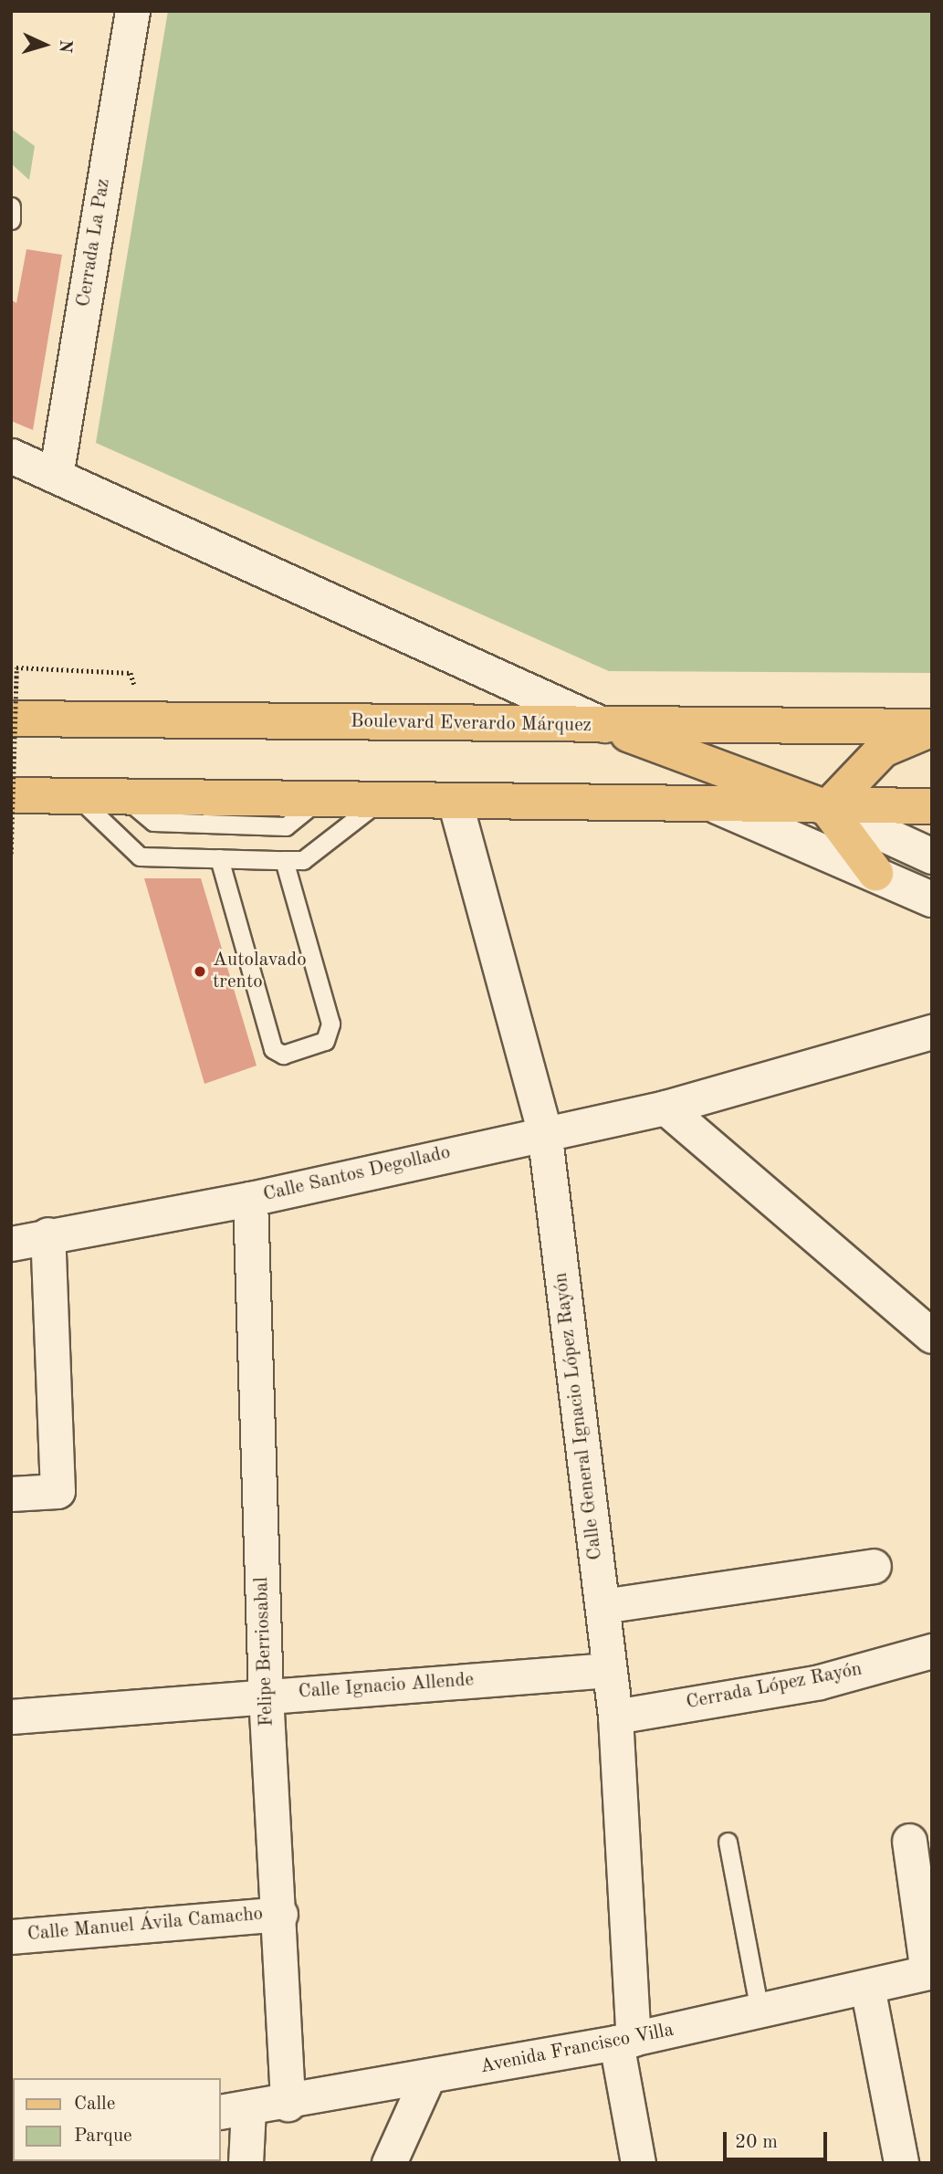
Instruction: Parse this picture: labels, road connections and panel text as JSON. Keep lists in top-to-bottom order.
{
  "streets": {
    "main road": ["Boulevard Everardo Márquez"],
    "street": [
      "Cerrada La Paz",
      "Calle Santos Degollado",
      "Calle General Ignacio López Rayón",
      "Felipe Berriosabal",
      "Calle Ignacio Allende",
      "Cerrada López Rayón",
      "Calle Manuel Ávila Camacho",
      "Avenida Francisco Villa"
    ]
  },
  "crossings": [
    ["Calle Santos Degollado", "Calle General Ignacio López Rayón"],
    ["Calle Santos Degollado", "Felipe Berriosabal"],
    ["Calle General Ignacio López Rayón", "Calle Ignacio Allende"],
    ["Calle General Ignacio López Rayón", "Cerrada López Rayón"],
    ["Calle General Ignacio López Rayón", "Avenida Francisco Villa"],
    ["Felipe Berriosabal", "Calle Ignacio Allende"],
    ["Felipe Berriosabal", "Calle Manuel Ávila Camacho"],
    ["Felipe Berriosabal", "Avenida Francisco Villa"]
  ],
  "places": ["Autolavado trento"],
  "legend": ["Calle", "Parque"],
  "scale_bar": "20 m",
  "north": "right"
}
